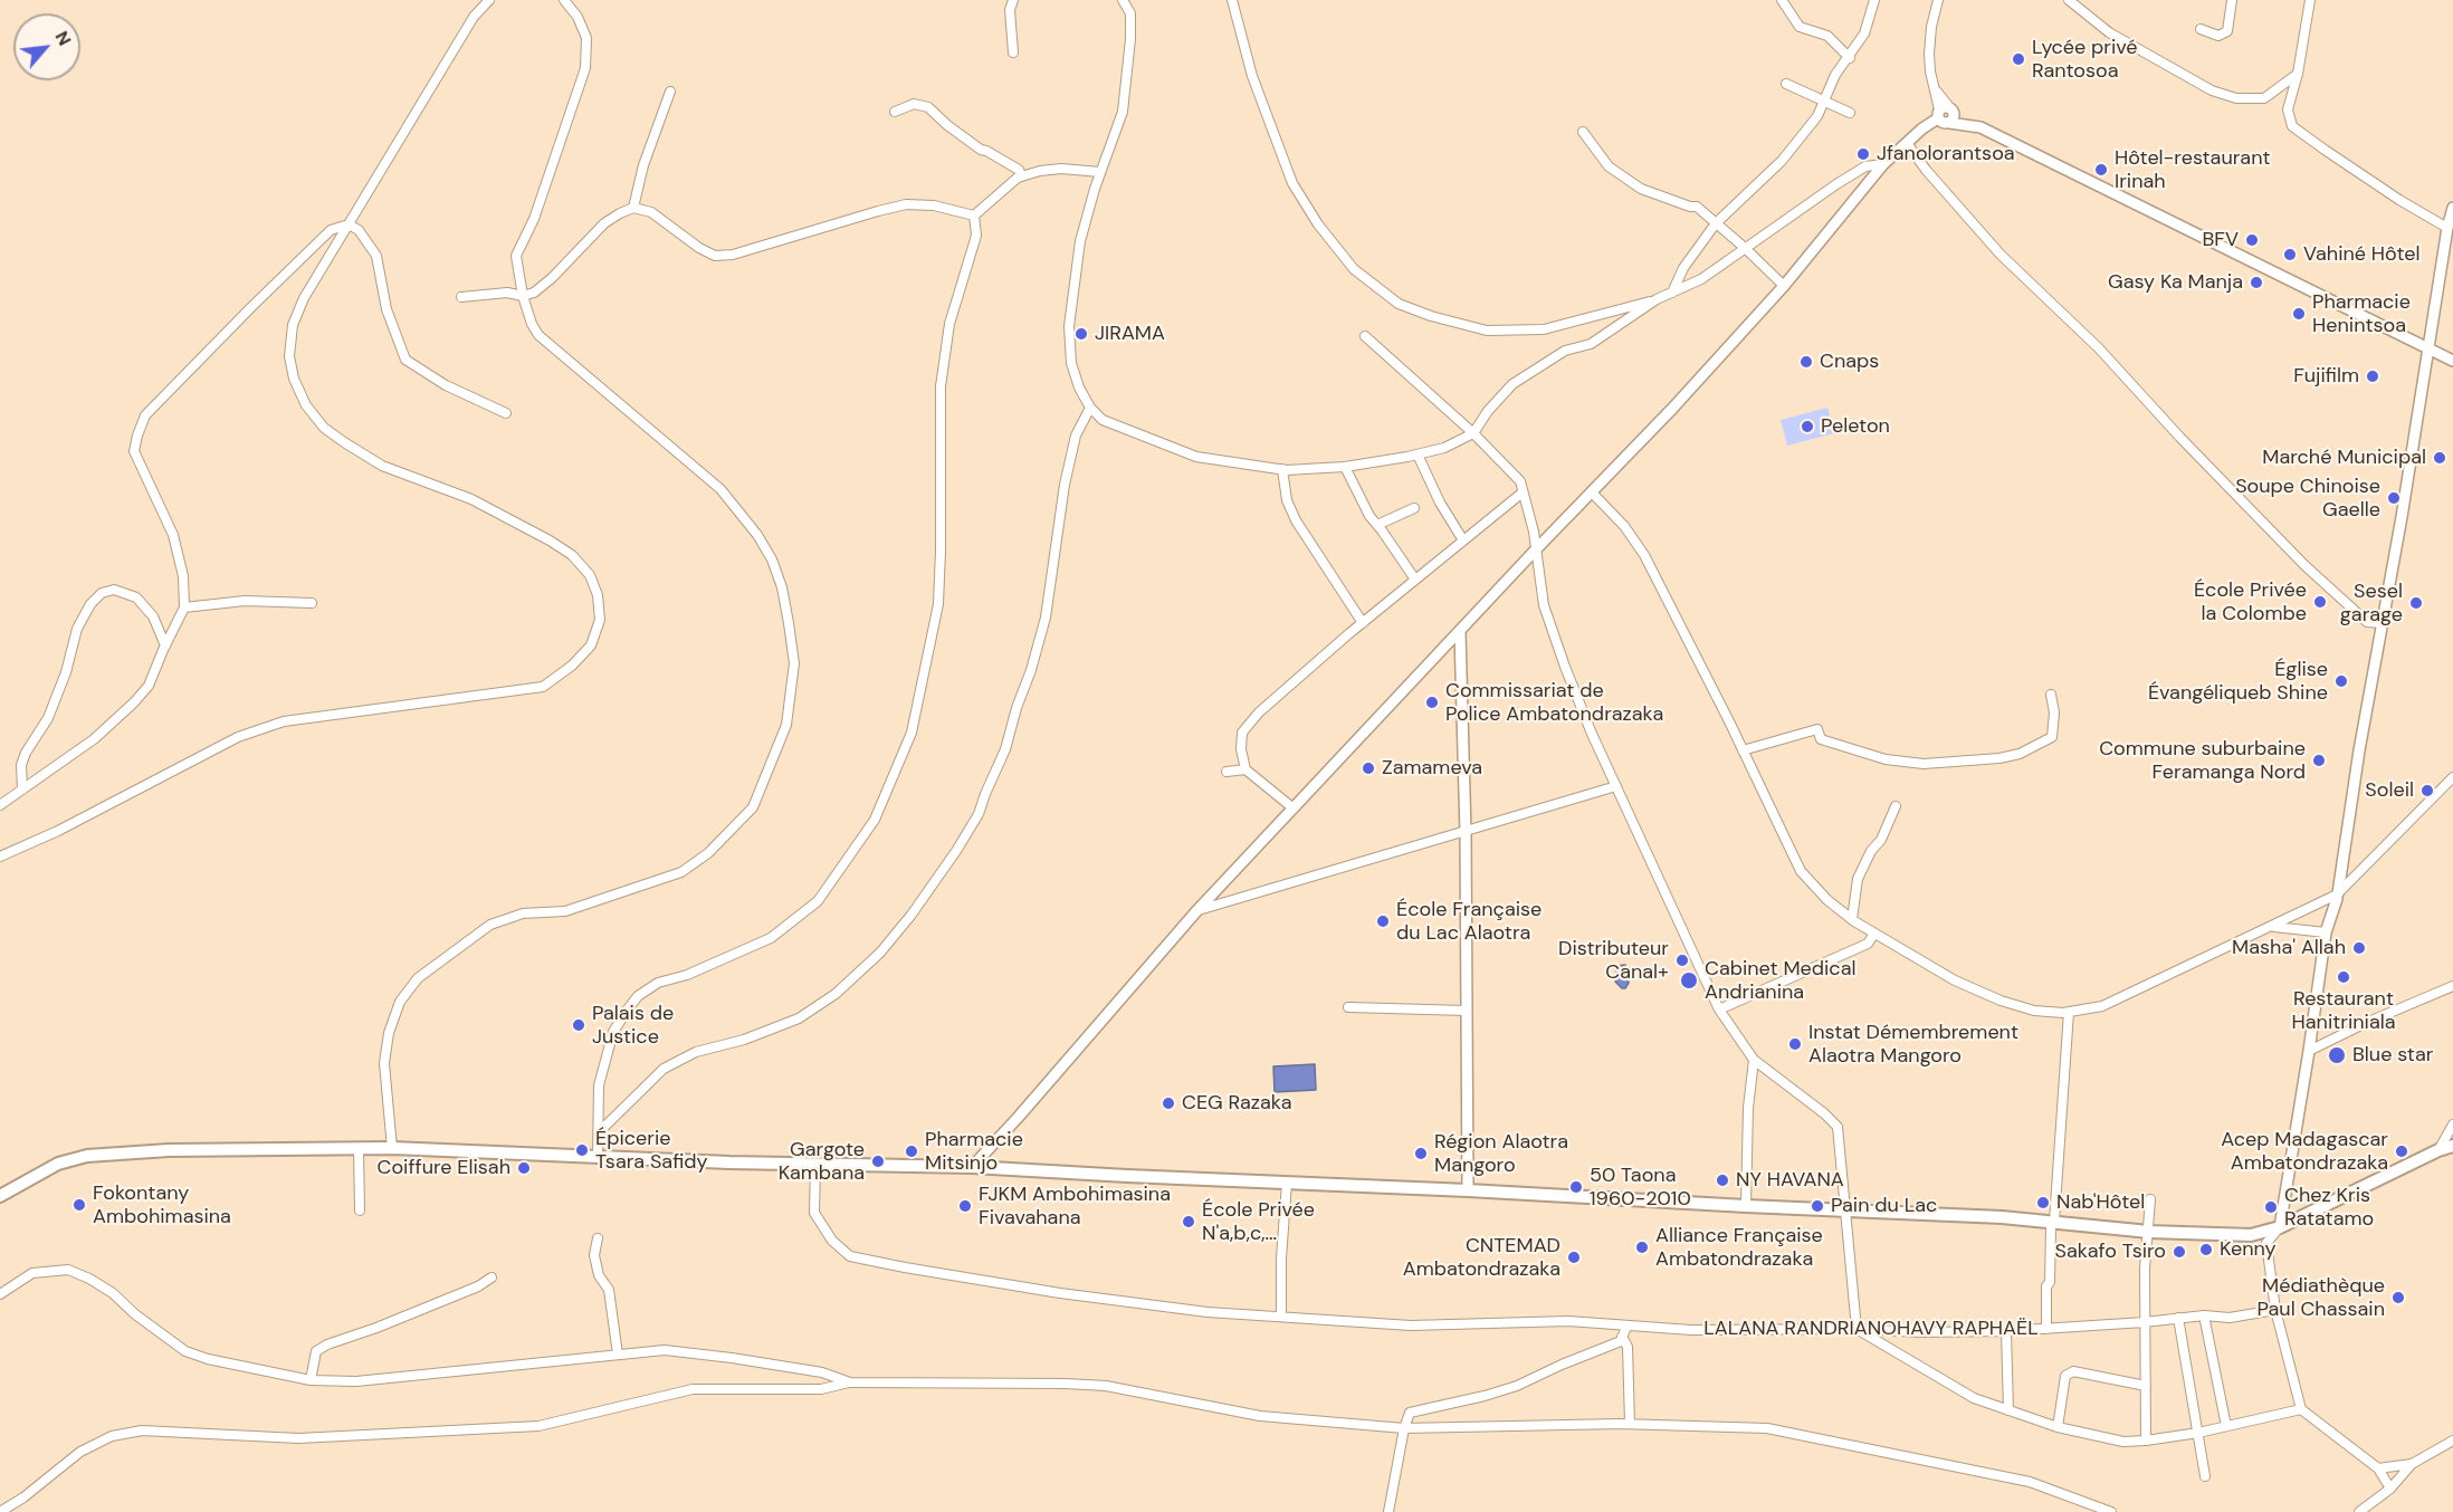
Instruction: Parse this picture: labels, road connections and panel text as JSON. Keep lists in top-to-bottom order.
{
  "streets": {
    "street": ["LALANA RANDRIANOHAVY RAPHAËL"]
  },
  "places": [
    "Lycée privé Rantosoa",
    "Jfanolorantsoa",
    "Hôtel-restaurant Irinah",
    "BFV",
    "Vahiné Hôtel",
    "Gasy Ka Manja",
    "Pharmacie Henintsoa",
    "JIRAMA",
    "Cnaps",
    "Fujifilm",
    "Peleton",
    "Marché Municipal",
    "Soupe Chinoise Gaelle",
    "École Privée la Colombe",
    "Sesel garage",
    "Église Évangéliqueb Shine",
    "Commissariat de Police Ambatondrazaka",
    "Commune suburbaine Feramanga Nord",
    "Zamameva",
    "Soleil",
    "École Française du Lac Alaotra",
    "Masha' Allah",
    "Distributeur Canal+",
    "Restaurant Hanitriniala",
    "Cabinet Medical Andrianina",
    "Palais de Justice",
    "Instat Démembrement Alaotra Mangoro",
    "Blue star",
    "CEG Razaka",
    "Épicerie Tsara Safidy",
    "Pharmacie Mitsinjo",
    "Acep Madagascar Ambatondrazaka",
    "Région Alaotra Mangoro",
    "Gargote Kambana",
    "Coiffure Elisah",
    "NY HAVANA",
    "50 Taona 1960-2010",
    "Nab'Hôtel",
    "Fokontany Ambohimasina",
    "FJKM Ambohimasina Fivavahana",
    "Pain du Lac",
    "Chez Kris Ratatamo",
    "École Privée N'a,b,c,...",
    "Alliance Française Ambatondrazaka",
    "Kenny",
    "Sakafo Tsiro",
    "CNTEMAD Ambatondrazaka",
    "Médiathèque Paul Chassain"
  ],
  "north": "top right"
}
